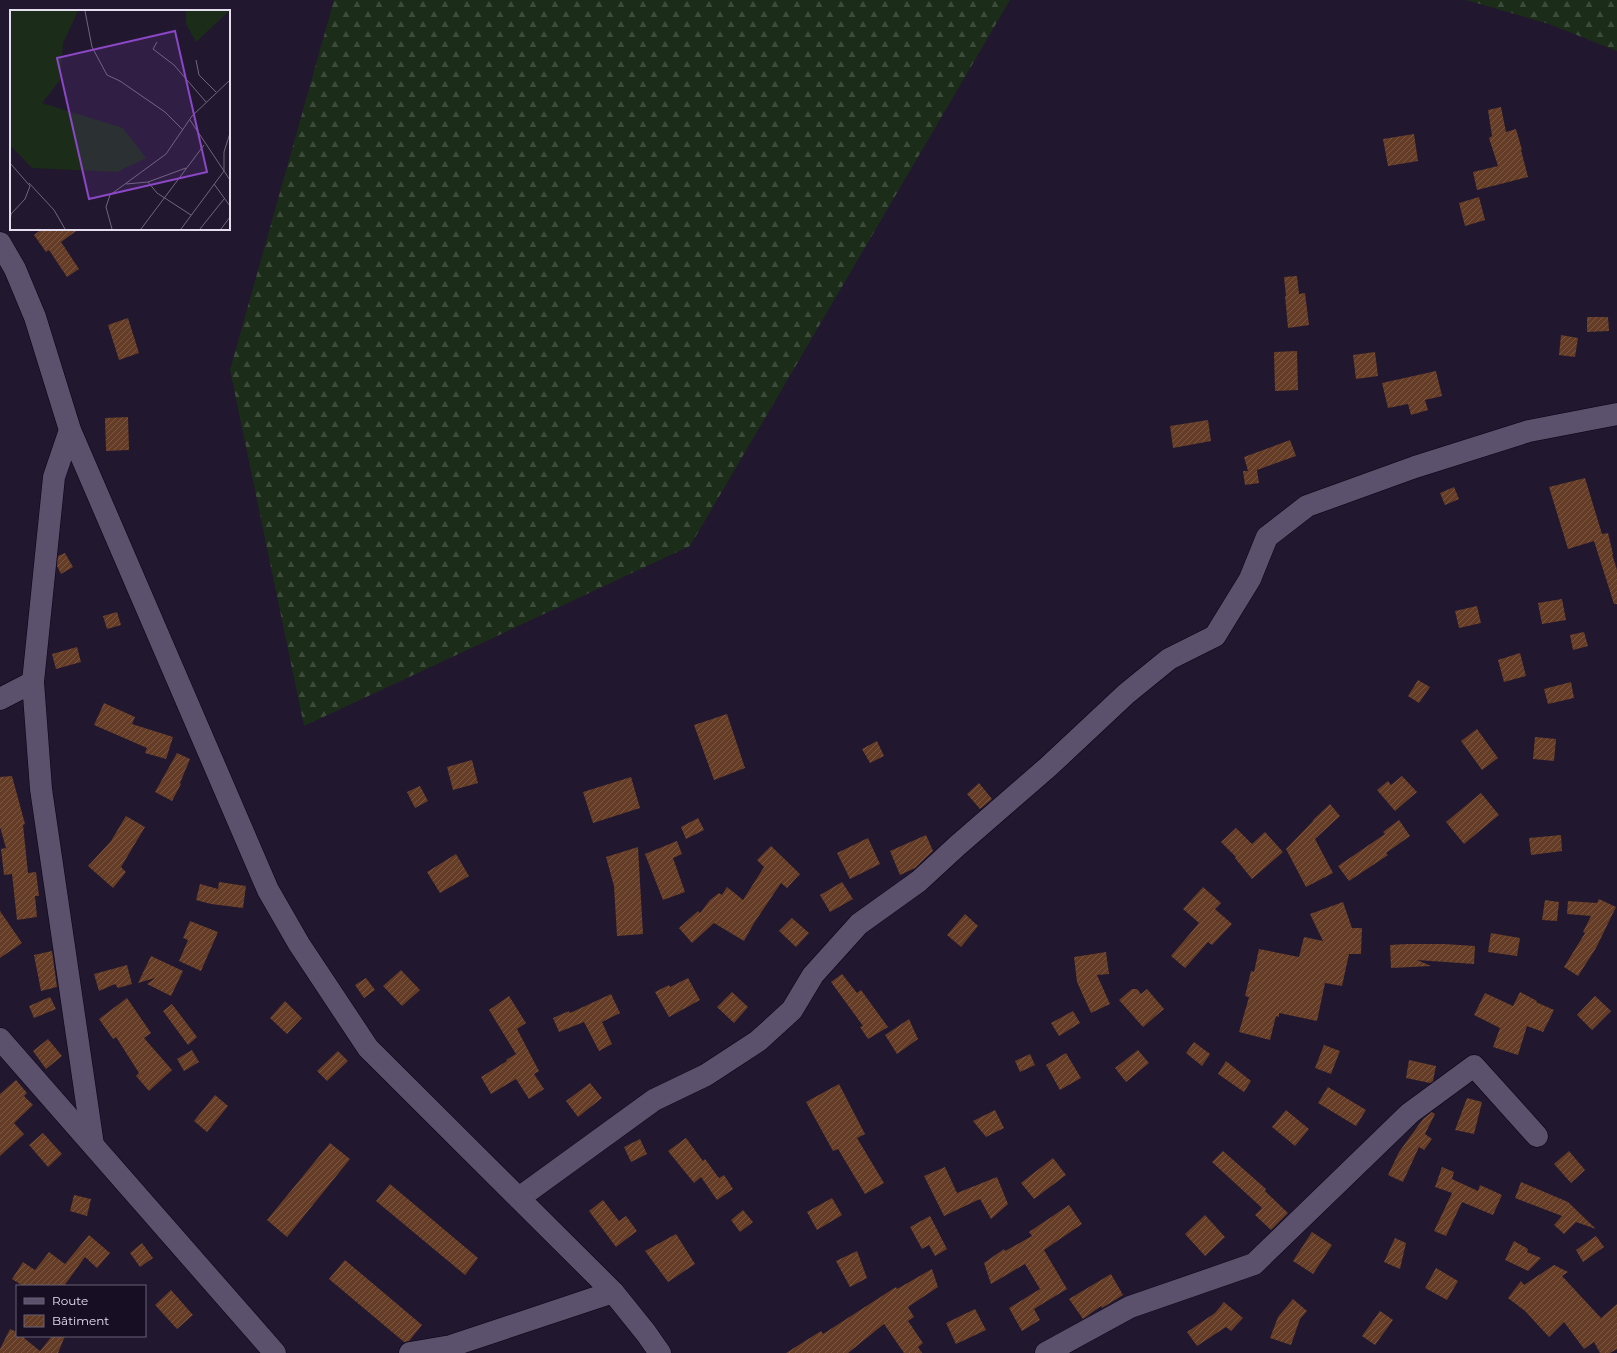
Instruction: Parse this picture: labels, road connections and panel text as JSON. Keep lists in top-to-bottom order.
{
  "legend": ["Route", "Bâtiment"]
}
